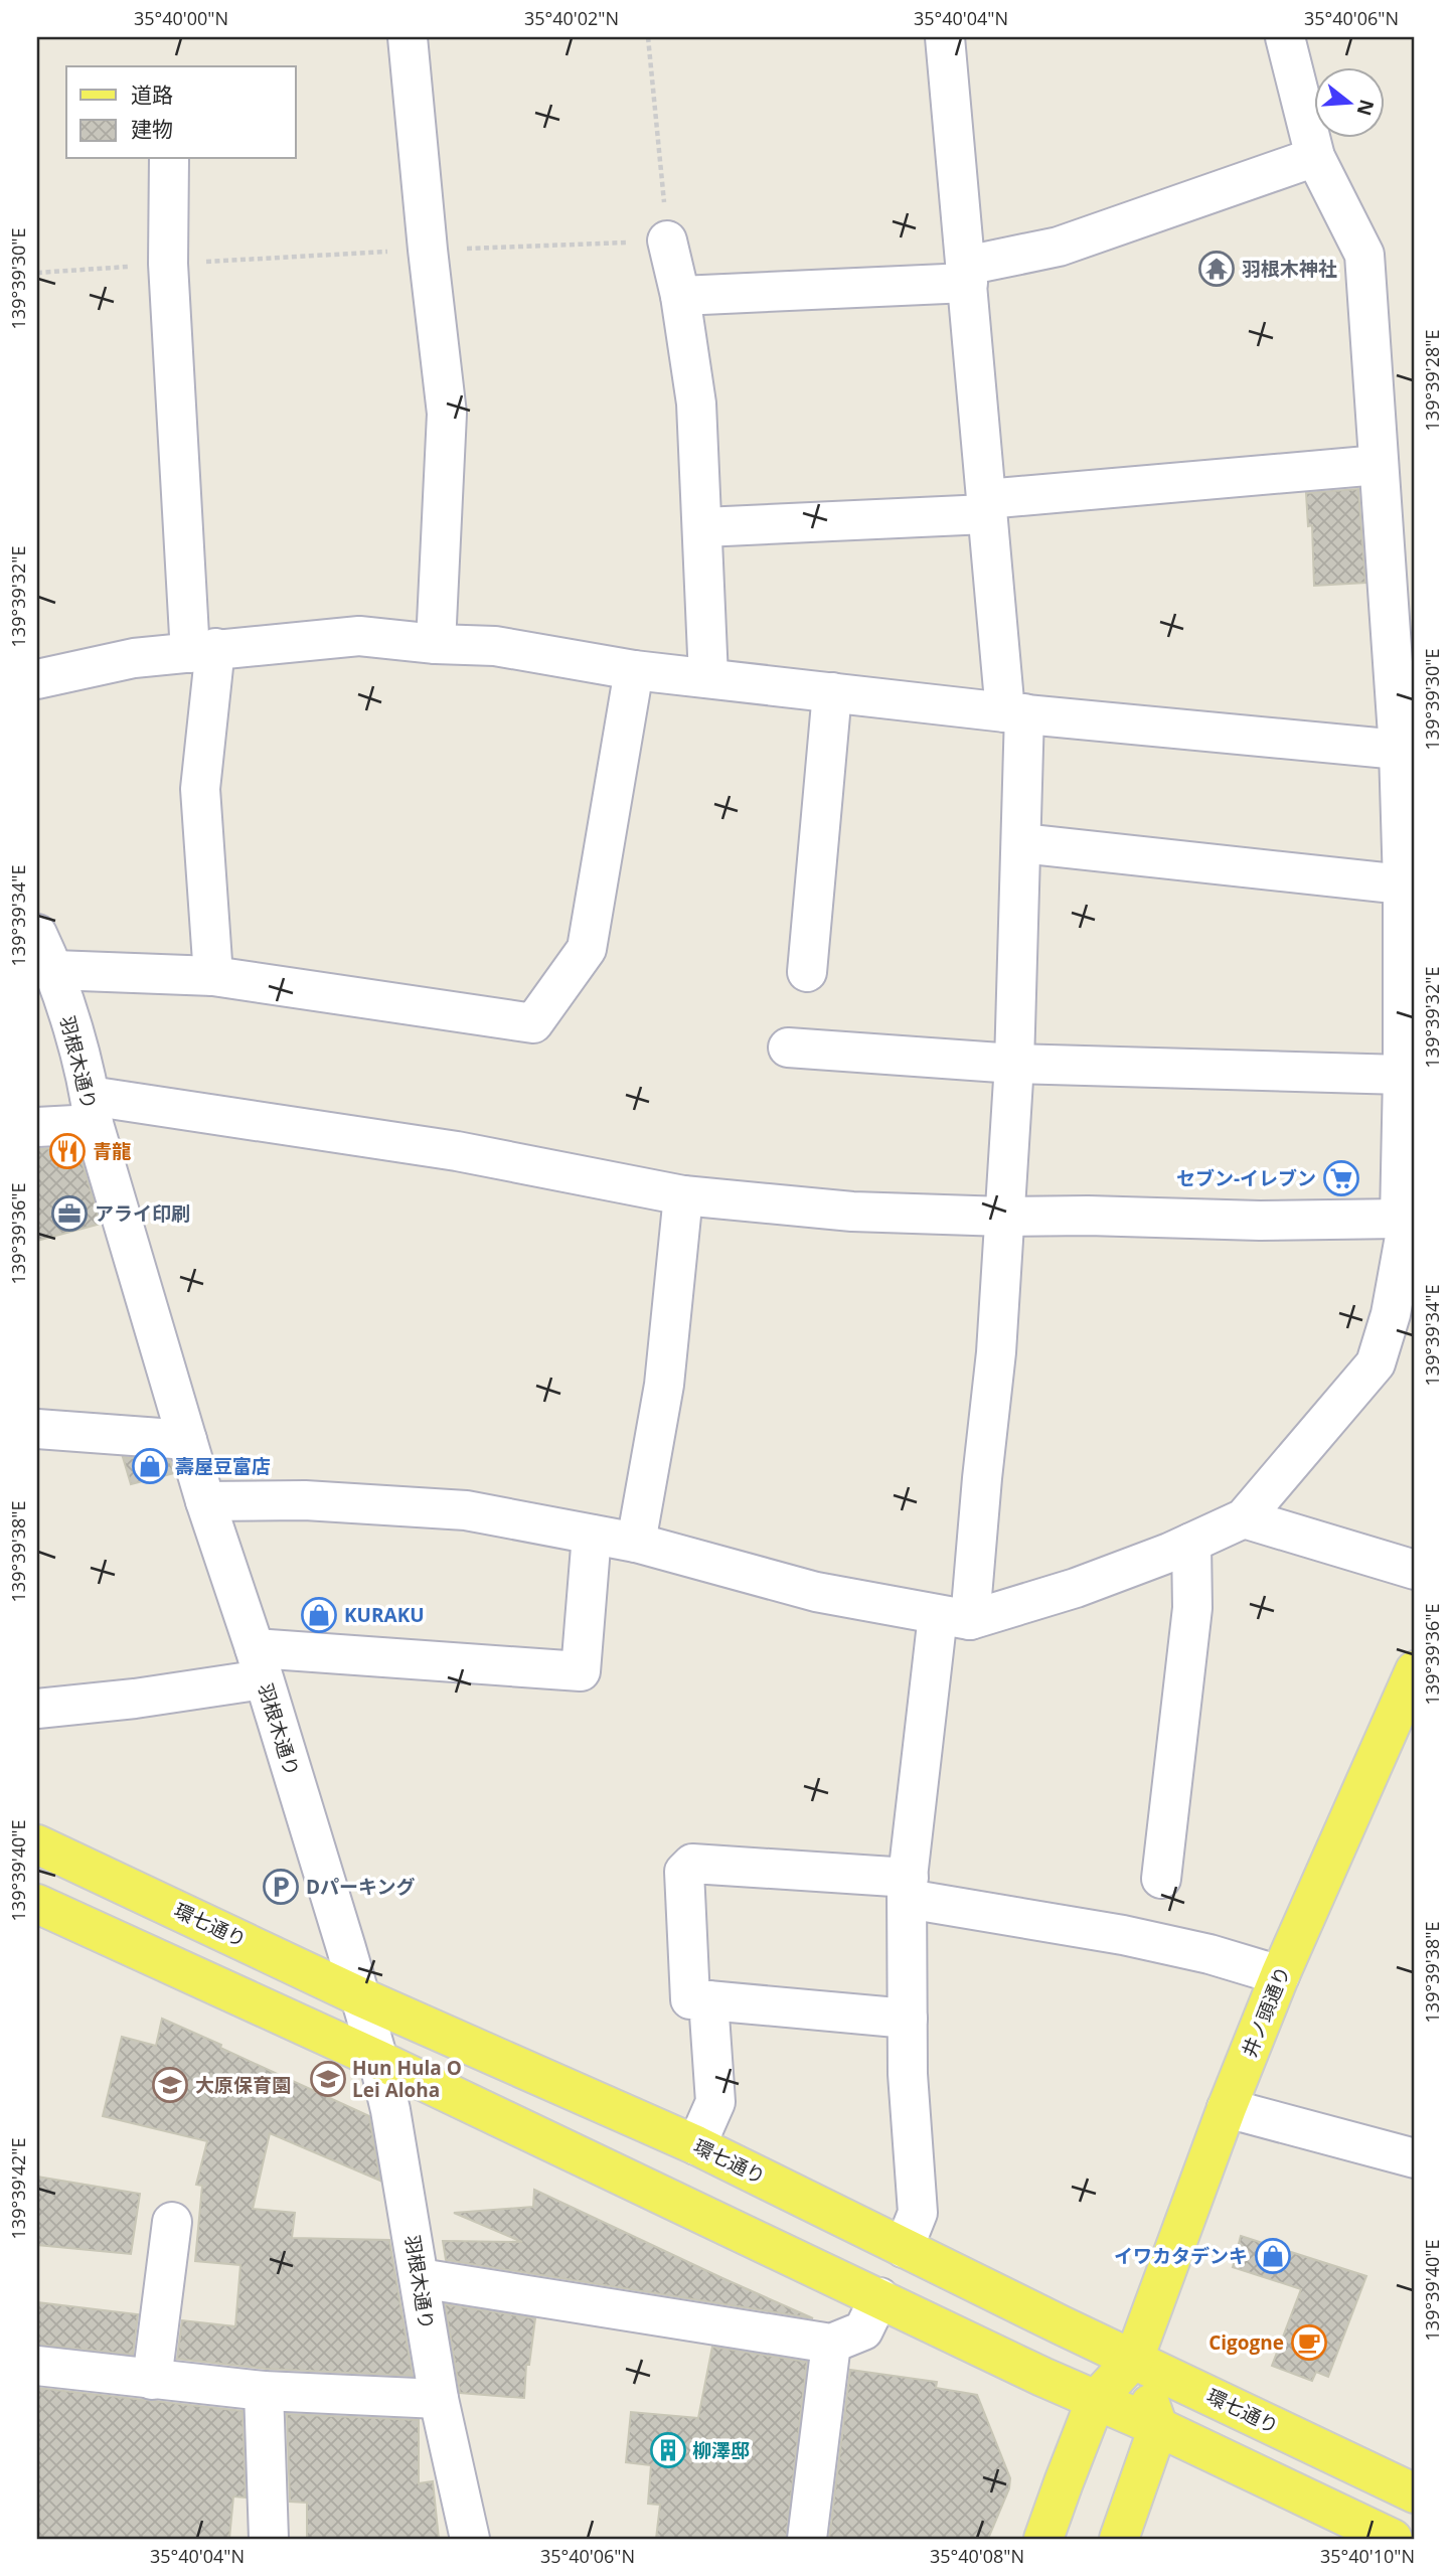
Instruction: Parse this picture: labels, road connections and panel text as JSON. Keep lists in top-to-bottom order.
{
  "streets": {
    "main road": ["環七通り", "井ノ頭通り"],
    "street": ["羽根木通り"]
  },
  "crossings": [
    ["羽根木通り", "環七通り"],
    ["環七通り", "井ノ頭通り"]
  ],
  "places": {
    "temple": ["羽根木神社"],
    "restaurant": ["青龍"],
    "supermarket": ["セブン-イレブン"],
    "office": ["アライ印刷"],
    "shop": ["壽屋豆富店", "KURAKU", "イワカタデンキ"],
    "parking": ["Dパーキング"],
    "school or university": ["Hun Hula O Lei Aloha", "大原保育園"],
    "cafe": ["Cigogne"],
    "building": ["柳澤邸"]
  },
  "legend": ["道路", "建物"],
  "north": "right",
  "coordinates": [
    "35°40'00\"N",
    "35°40'02\"N",
    "35°40'04\"N",
    "35°40'06\"N",
    "139°39'30\"E",
    "139°39'28\"E",
    "139°39'32\"E",
    "139°39'34\"E",
    "139°39'36\"E",
    "139°39'38\"E",
    "139°39'40\"E",
    "139°39'42\"E",
    "35°40'08\"N",
    "35°40'10\"N"
  ]
}
